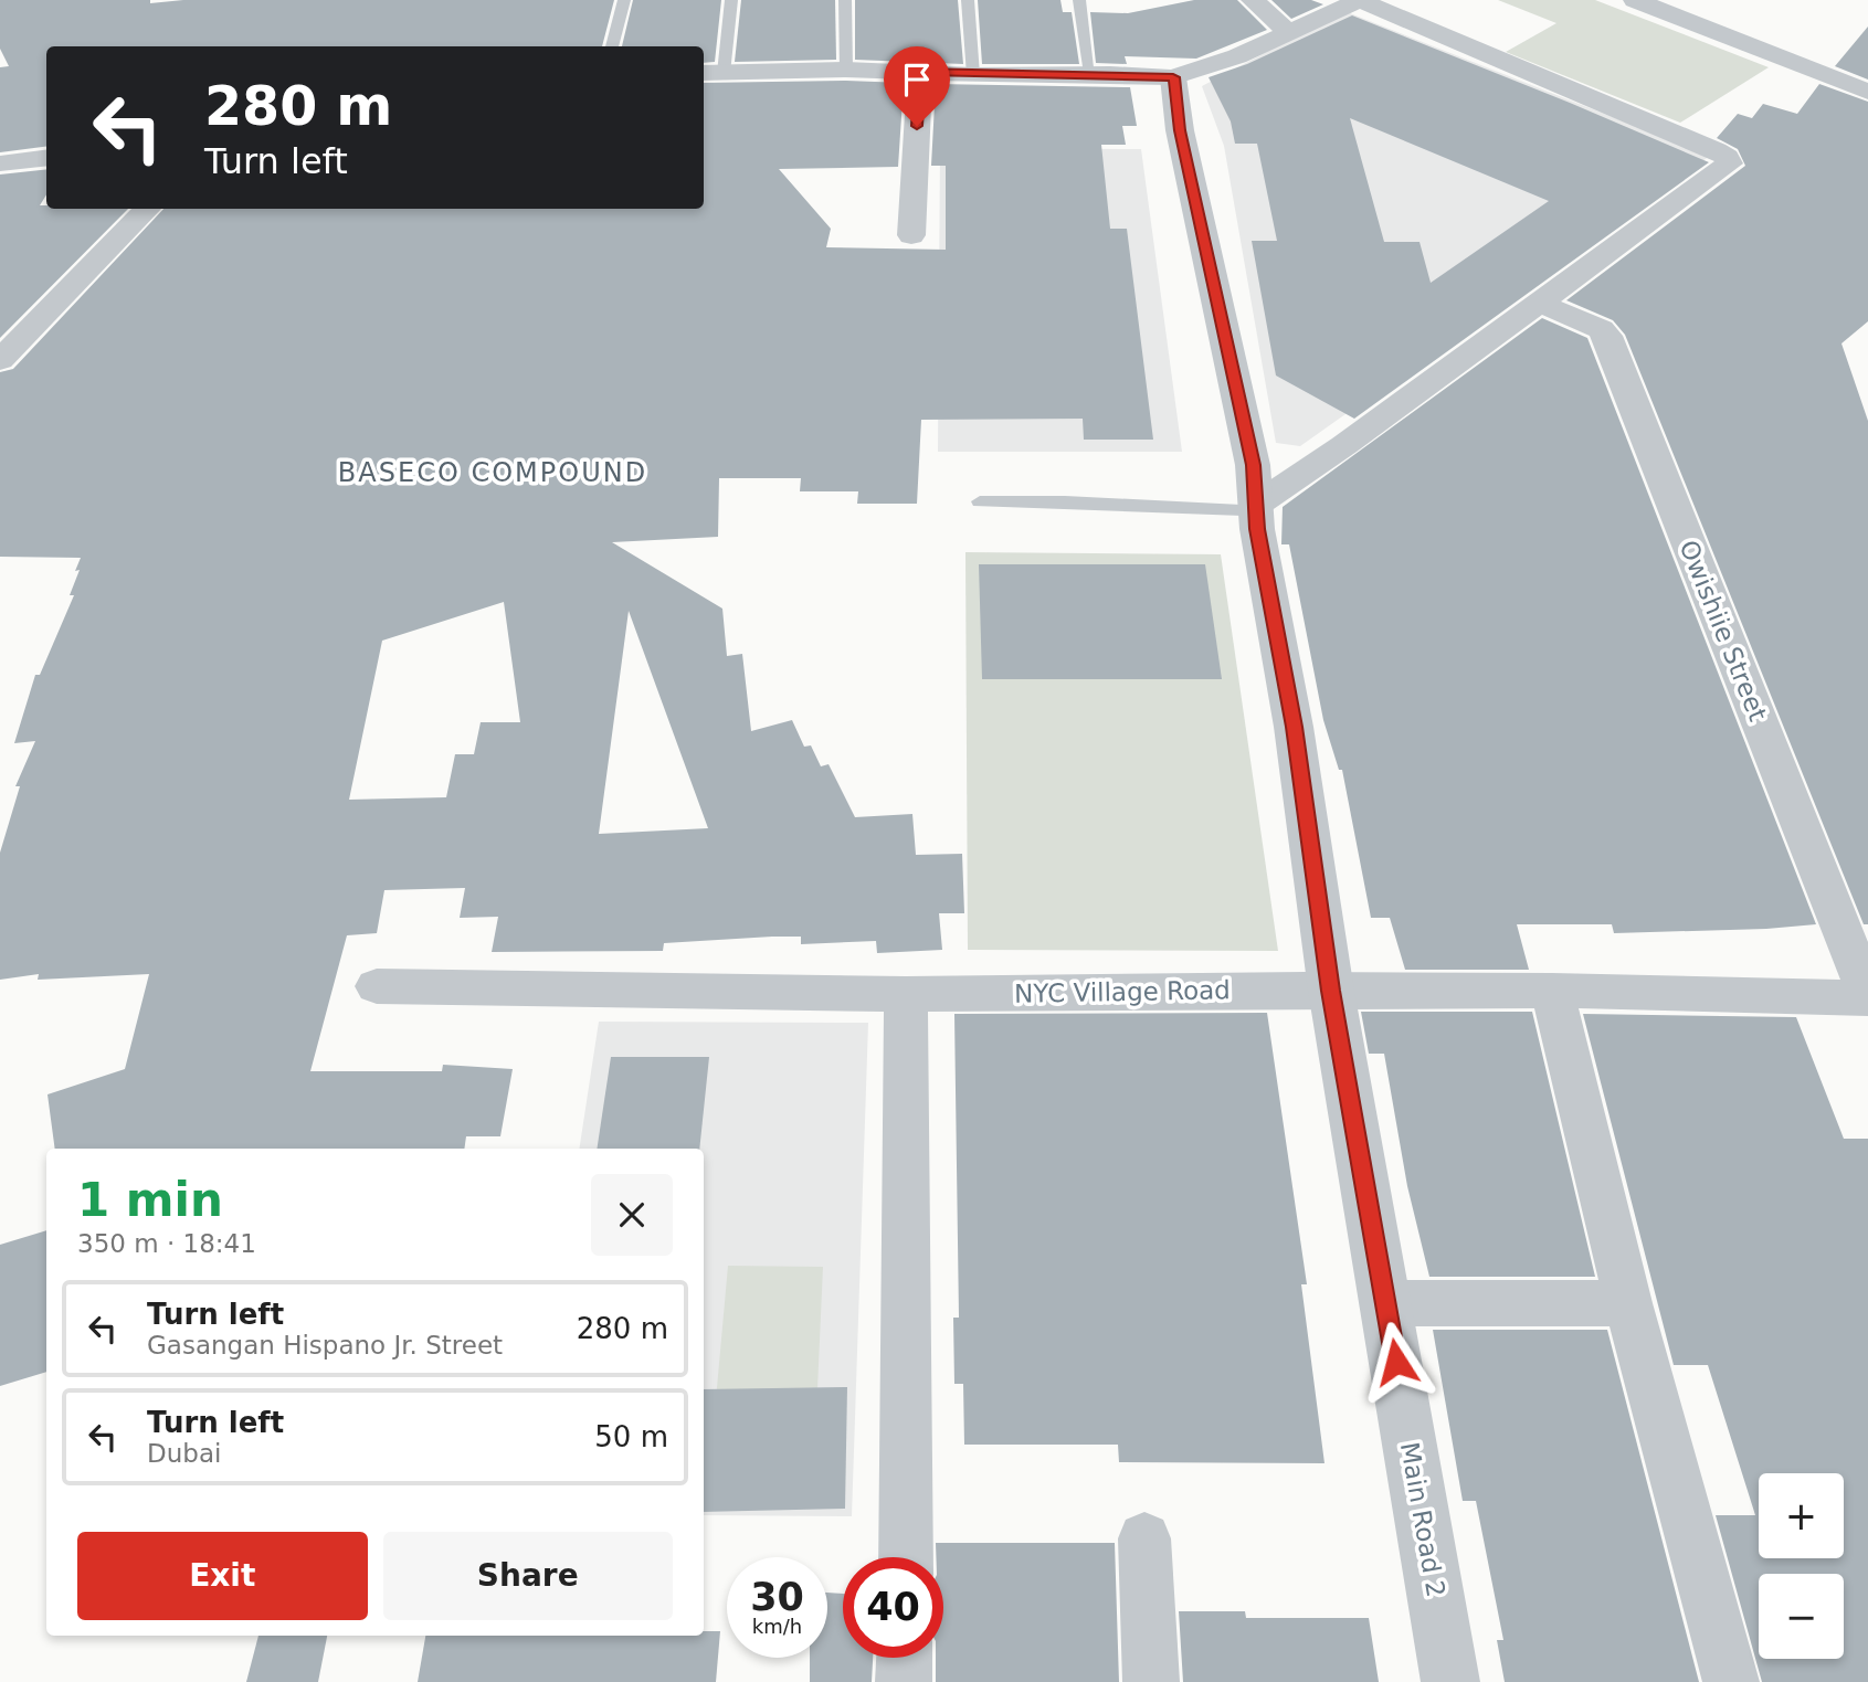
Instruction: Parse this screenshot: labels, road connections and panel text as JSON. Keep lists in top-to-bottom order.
{
  "streets": {
    "street": ["Owishiie Street", "NYC Village Road", "Main Road 2"]
  },
  "crossings": [
    ["Owishiie Street", "NYC Village Road"],
    ["NYC Village Road", "Main Road 2"]
  ],
  "districts": ["BASECO COMPOUND"],
  "page": {
    "turn": ["280 m", "Turn left"],
    "heading": ["1 min", "350 m · 18:41"],
    "list": [
      {
        "name": "Turn left",
        "note": "Gasangan Hispano Jr. Street",
        "value": "280 m"
      },
      {
        "name": "Turn left",
        "note": "Dubai",
        "value": "50 m"
      }
    ],
    "map_buttons": ["+", "−"],
    "buttons": ["Exit", "Share"],
    "speed": "30 km/h",
    "limit": "40"
  }
}
